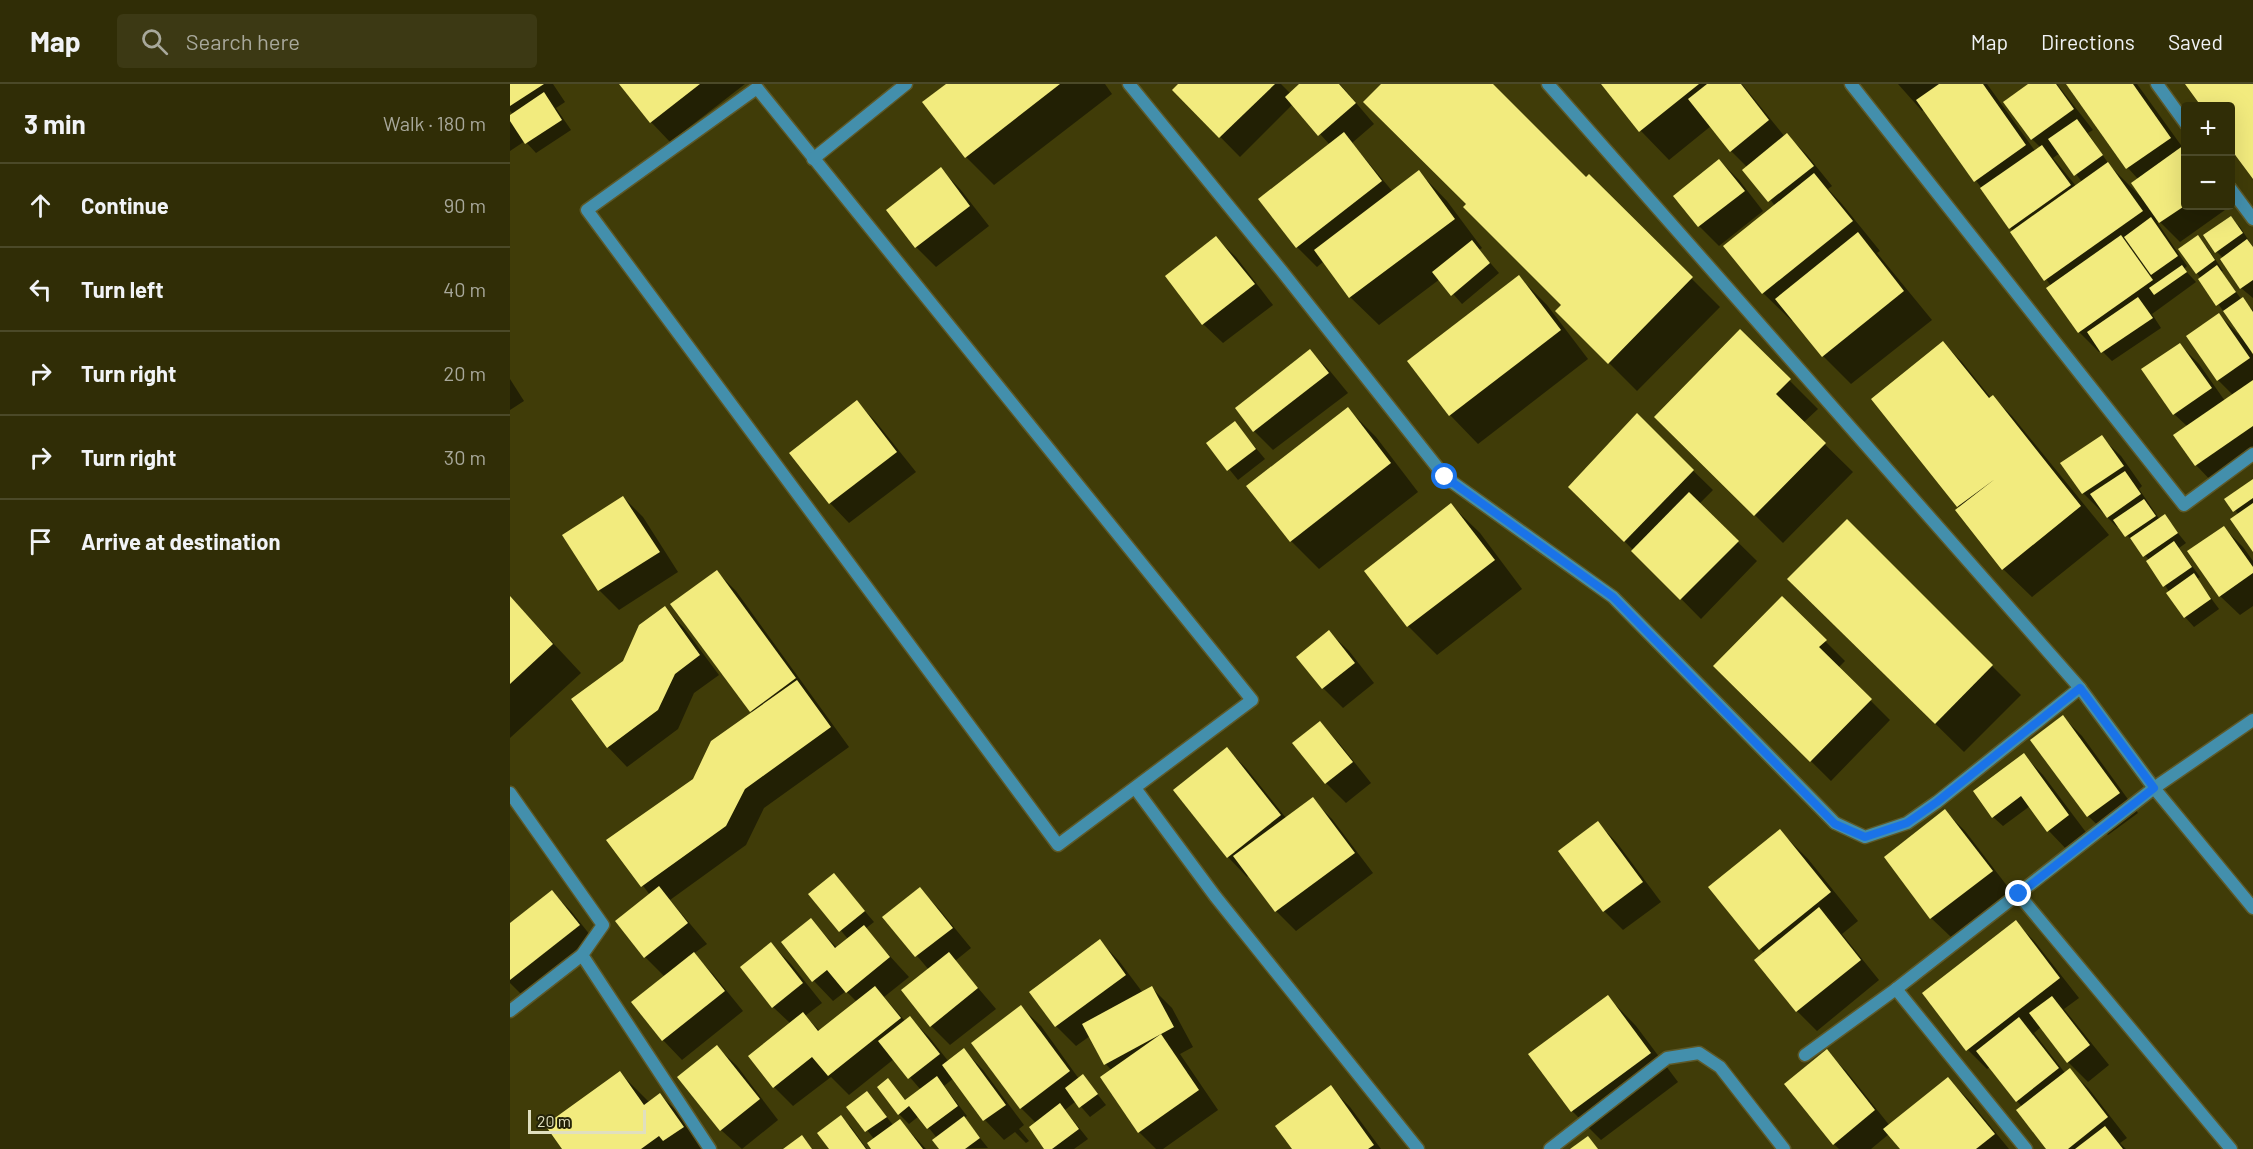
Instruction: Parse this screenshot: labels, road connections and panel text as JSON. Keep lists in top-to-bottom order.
{
  "scale_bar": "20 m",
  "page": {
    "header": "Map",
    "search": "Search here",
    "nav": ["Map", "Directions", "Saved"],
    "heading": ["3 min", "Walk · 180 m"],
    "map_buttons": ["+", "−"],
    "list": [
      ["Continue", "90 m"],
      ["Turn left", "40 m"],
      ["Turn right", "20 m"],
      ["Turn right", "30 m"],
      "Arrive at destination"
    ],
    "scale": "20 m"
  }
}
